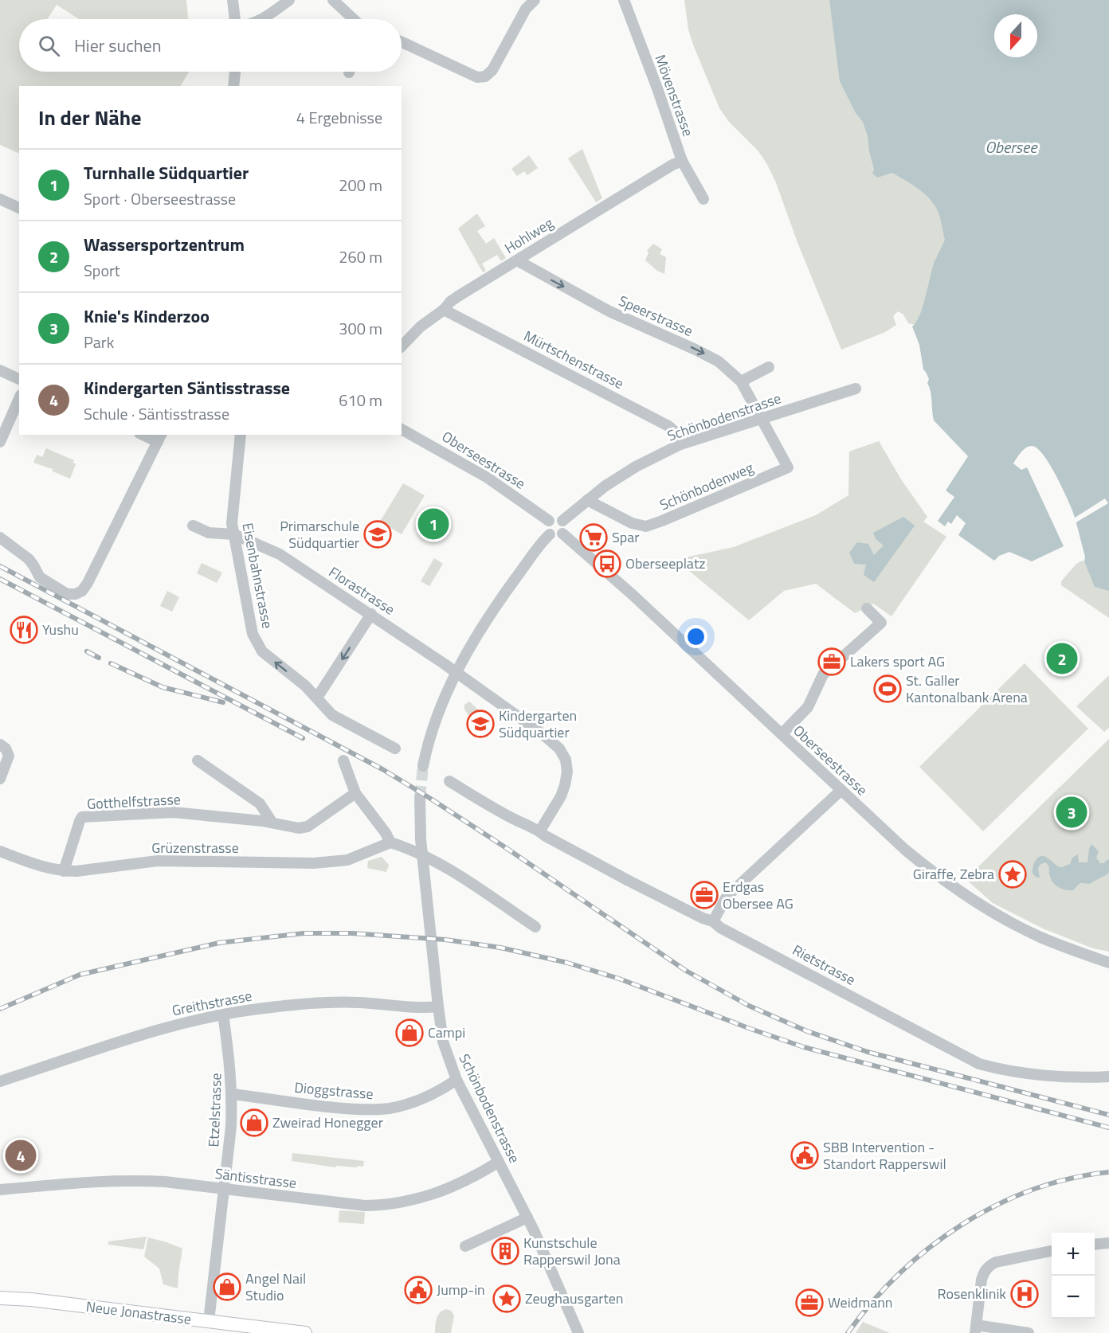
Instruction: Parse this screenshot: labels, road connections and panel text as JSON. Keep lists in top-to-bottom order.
{
  "streets": {
    "main road": ["Neue Jonastrasse"],
    "street": [
      "Mövenstrasse",
      "Hohlweg",
      "Speerstrasse",
      "Mürtschenstrasse",
      "Schönbodenstrasse",
      "Oberseestrasse",
      "Schönbodenweg",
      "Eisenbahnstrasse",
      "Florastrasse",
      "Gotthelfstrasse",
      "Grüzenstrasse",
      "Rietstrasse",
      "Greithstrasse",
      "Dioggstrasse",
      "Etzelstrasse",
      "Säntisstrasse"
    ]
  },
  "crossings": [
    ["Mövenstrasse", "Hohlweg"],
    ["Hohlweg", "Speerstrasse"],
    ["Hohlweg", "Mürtschenstrasse"],
    ["Speerstrasse", "Schönbodenstrasse"],
    ["Speerstrasse", "Schönbodenweg"],
    ["Mürtschenstrasse", "Schönbodenstrasse"],
    ["Schönbodenstrasse", "Oberseestrasse"],
    ["Schönbodenstrasse", "Schönbodenweg"],
    ["Schönbodenstrasse", "Greithstrasse"],
    ["Schönbodenstrasse", "Dioggstrasse"],
    ["Schönbodenstrasse", "Säntisstrasse"],
    ["Eisenbahnstrasse", "Florastrasse"],
    ["Gotthelfstrasse", "Grüzenstrasse"],
    ["Greithstrasse", "Etzelstrasse"],
    ["Dioggstrasse", "Etzelstrasse"],
    ["Etzelstrasse", "Säntisstrasse"],
    ["Etzelstrasse", "Neue Jonastrasse"]
  ],
  "one_way": ["Speerstrasse", "Eisenbahnstrasse"],
  "water": ["Obersee"],
  "places": {
    "school or university": ["Primarschule Südquartier", "Kindergarten Südquartier"],
    "supermarket": ["Spar"],
    "bus stop": ["Oberseeplatz"],
    "restaurant": ["Yushu"],
    "office": ["Lakers sport AG", "Erdgas Obersee AG", "Weidmann"],
    "sports": ["St. Galler Kantonalbank Arena"],
    "place": ["Giraffe, Zebra", "Zeughausgarten"],
    "shop": ["Campi", "Zweirad Honegger", "Angel Nail Studio"],
    "public building": ["SBB Intervention - Standort Rapperswil", "Jump-in"],
    "building": ["Kunstschule Rapperswil Jona"],
    "hospital": ["Rosenklinik"]
  },
  "north": "bottom",
  "page": {
    "search": "Hier suchen",
    "heading": ["In der Nähe", "4 Ergebnisse"],
    "list": [
      {
        "mark": "1",
        "name": "Turnhalle Südquartier",
        "note": "Sport · Oberseestrasse",
        "value": "200 m"
      },
      {
        "mark": "2",
        "name": "Wassersportzentrum",
        "note": "Sport",
        "value": "260 m"
      },
      {
        "mark": "3",
        "name": "Knie's Kinderzoo",
        "note": "Park",
        "value": "300 m"
      },
      {
        "mark": "4",
        "name": "Kindergarten Säntisstrasse",
        "note": "Schule · Säntisstrasse",
        "value": "610 m"
      }
    ],
    "pins": [
      "1",
      "2",
      "3",
      "4"
    ],
    "map_buttons": ["+", "−"]
  }
}
